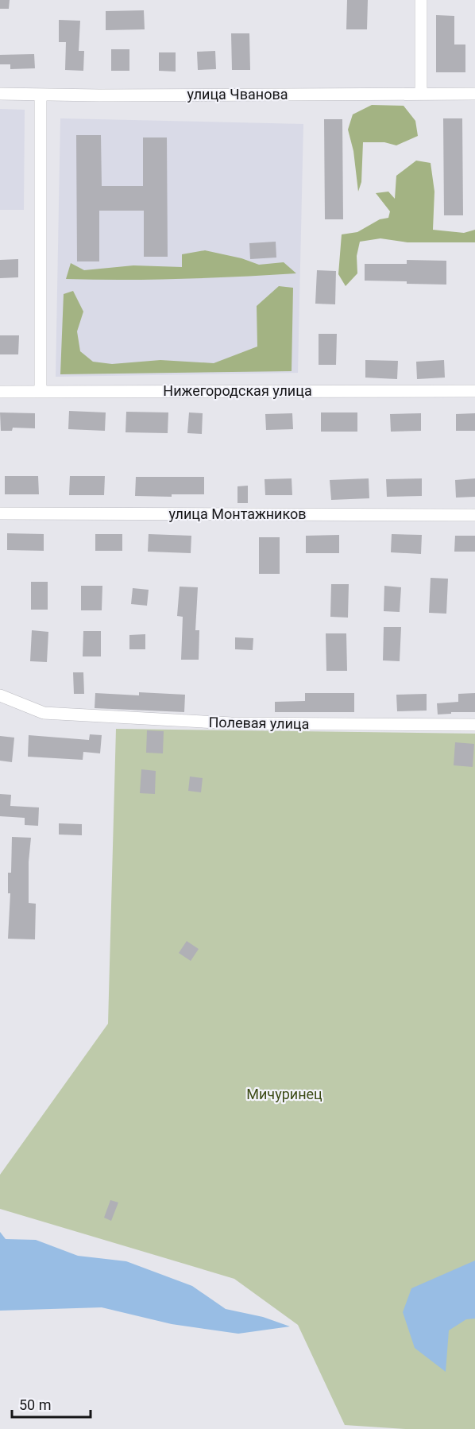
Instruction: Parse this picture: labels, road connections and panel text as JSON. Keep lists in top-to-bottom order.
{
  "streets": {
    "street": [
      "улица Чванова",
      "Нижегородская улица",
      "улица Монтажников",
      "Полевая улица"
    ]
  },
  "parks": ["Мичуринец"],
  "scale_bar": "50 m"
}
